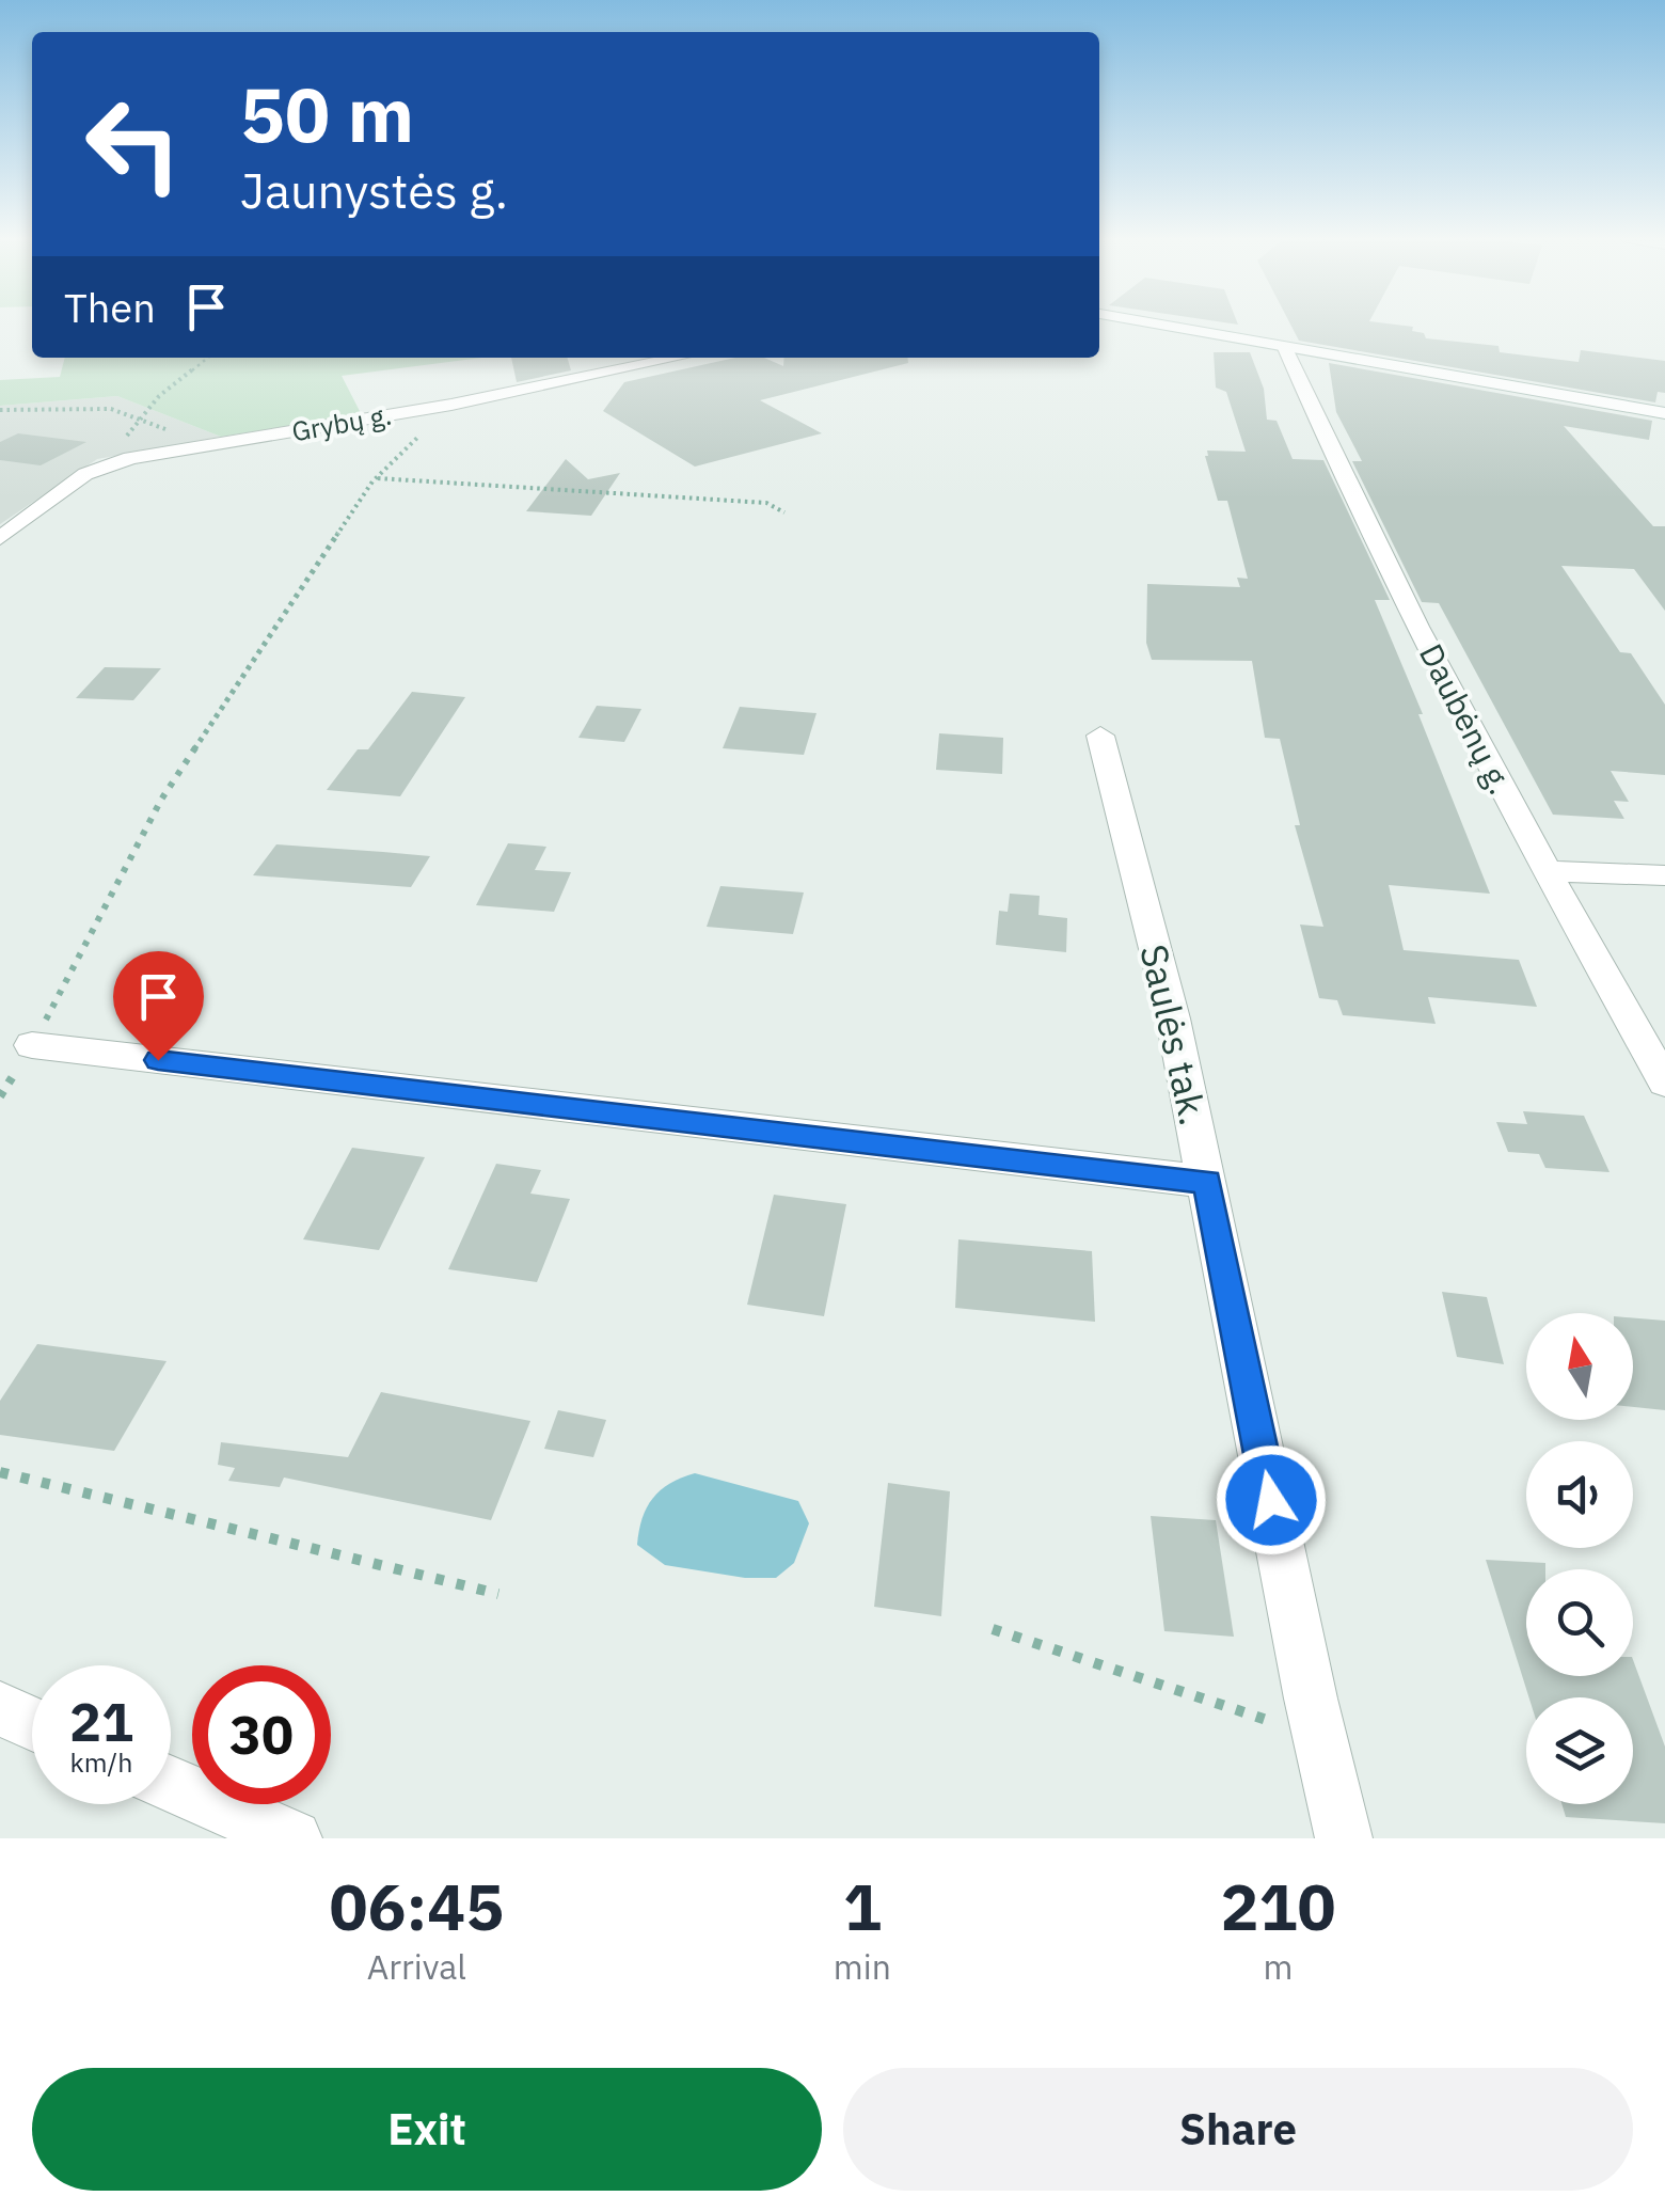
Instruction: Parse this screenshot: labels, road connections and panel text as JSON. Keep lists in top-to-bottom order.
{
  "streets": {
    "street": ["Grybų g.", "Daubėnų g.", "Saulės tak."]
  },
  "north": "top",
  "page": {
    "turn": ["50 m", "Jaunystės g."],
    "then": "Then",
    "speed": "21 km/h",
    "limit": "30",
    "eta": [
      "06:45",
      "Arrival",
      "1",
      "min",
      "210",
      "m"
    ],
    "buttons": ["Exit", "Share"]
  }
}
